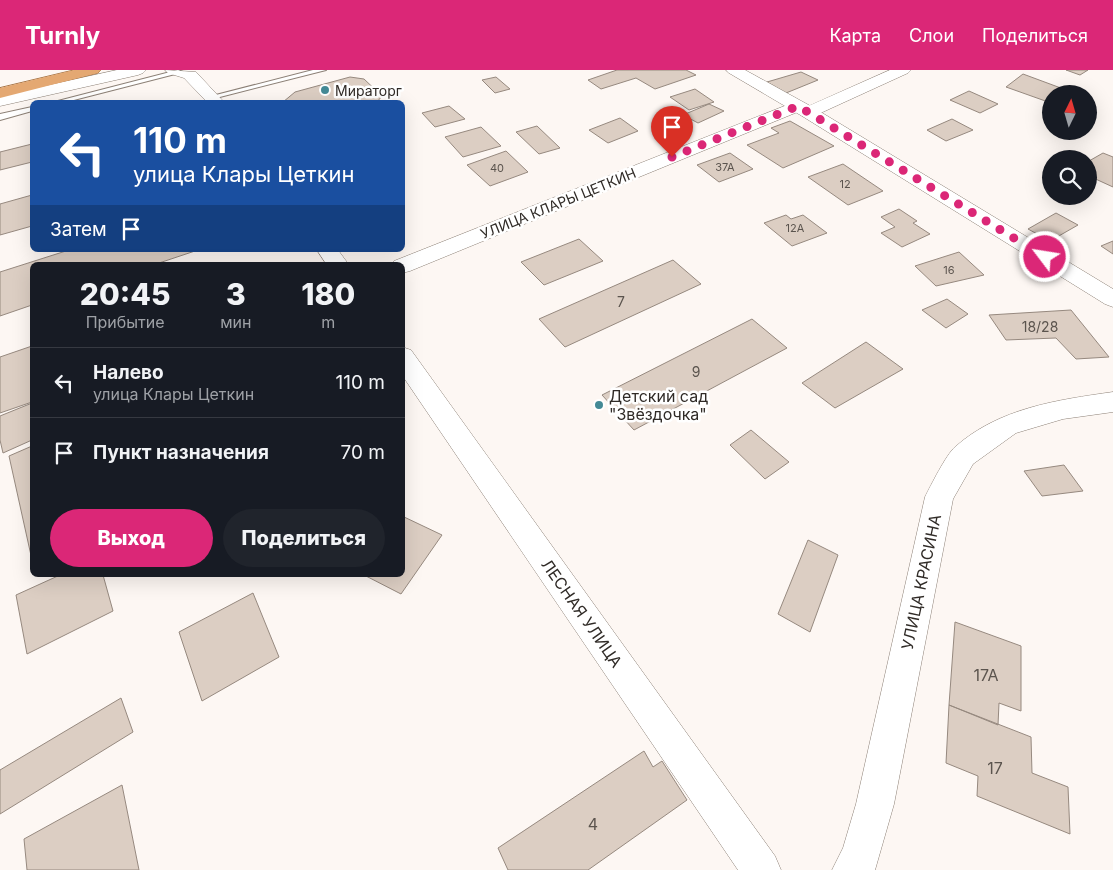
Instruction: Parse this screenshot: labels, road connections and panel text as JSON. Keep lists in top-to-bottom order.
{
  "streets": {
    "street": ["УЛИЦА КЛАРЫ ЦЕТКИН", "УЛИЦА КРАСИНА", "ЛЕСНАЯ УЛИЦА"]
  },
  "places": ["Мираторг", "Детский сад \"Звёздочка\""],
  "house_numbers": [
    "37А",
    "40",
    "12",
    "12А",
    "16",
    "7",
    "18/28",
    "9",
    "17А",
    "17",
    "4"
  ],
  "north": "top",
  "page": {
    "header": "Turnly",
    "nav": ["Карта", "Слои", "Поделиться"],
    "turn": ["110 m", "улица Клары Цеткин"],
    "then": "Затем",
    "eta": [
      "20:45",
      "Прибытие",
      "3",
      "мин",
      "180",
      "m"
    ],
    "list": [
      {
        "name": "Налево",
        "note": "улица Клары Цеткин",
        "value": "110 m"
      },
      {
        "name": "Пункт назначения",
        "value": "70 m"
      }
    ],
    "buttons": ["Выход", "Поделиться"]
  }
}
